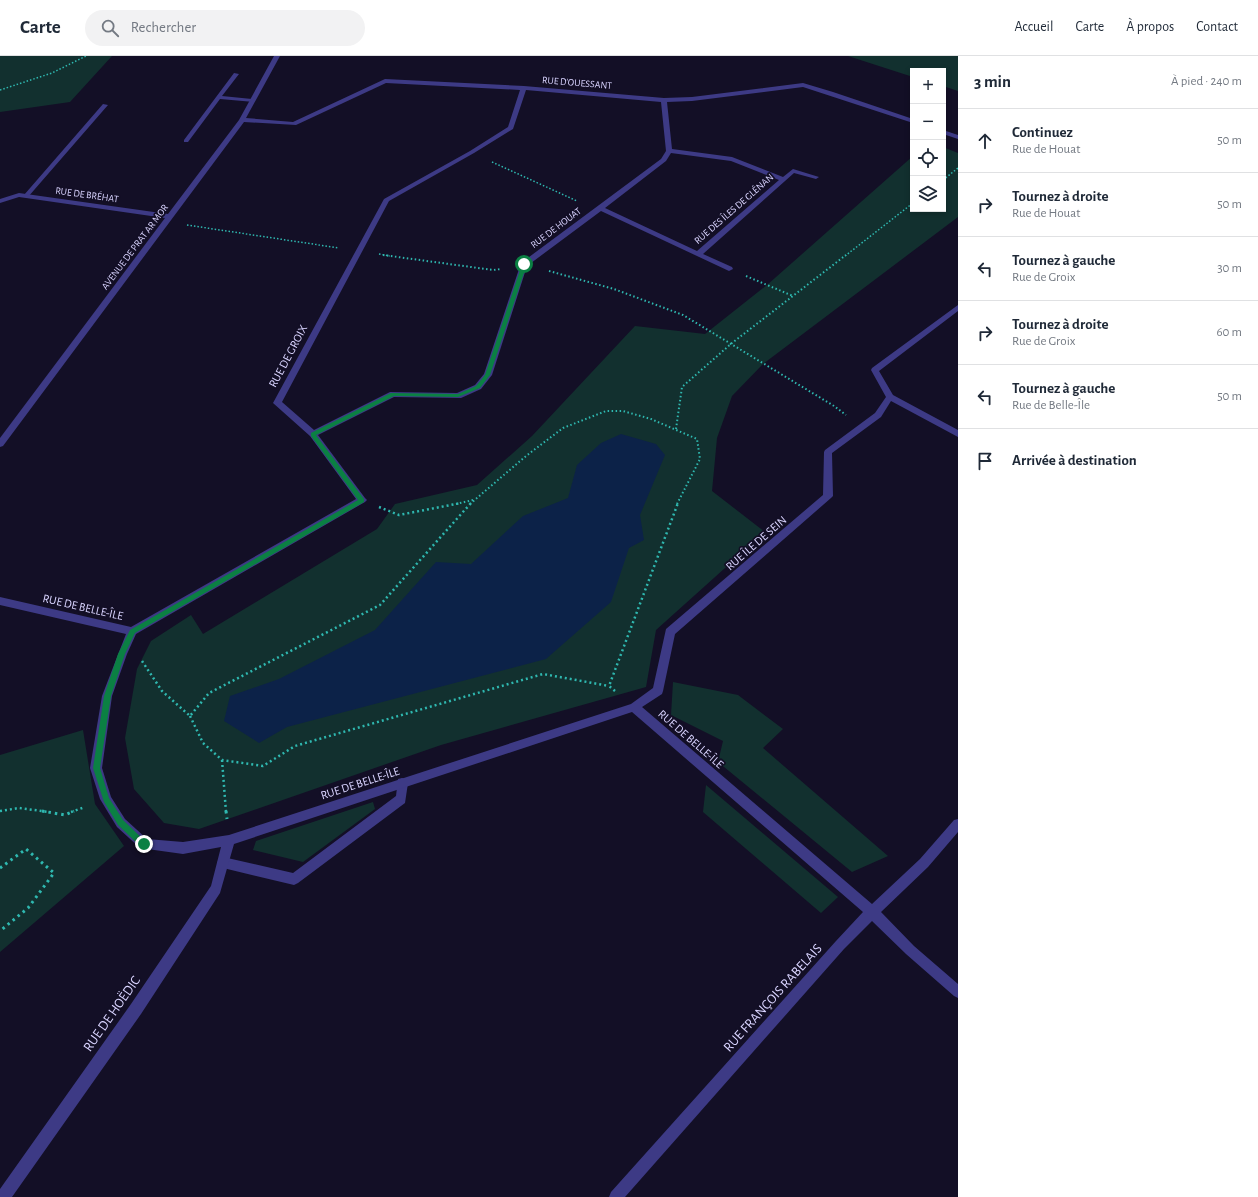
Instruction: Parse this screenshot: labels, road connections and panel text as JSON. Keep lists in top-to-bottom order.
{
  "streets": {
    "street": [
      "RUE D'OUESSANT",
      "RUE DE BRÉHAT",
      "RUE DES ÎLES DE GLÉNAN",
      "RUE DE HOUAT",
      "AVENUE DE PRAT AR MOR",
      "RUE DE GROIX",
      "RUE ÎLE DE SEIN",
      "RUE DE BELLE-ÎLE",
      "RUE FRANÇOIS RABELAIS",
      "RUE DE HOËDIC"
    ]
  },
  "crossings": [
    ["RUE D'OUESSANT", "AVENUE DE PRAT AR MOR"],
    ["RUE D'OUESSANT", "RUE DE GROIX"],
    ["RUE DE BRÉHAT", "AVENUE DE PRAT AR MOR"],
    ["RUE DES ÎLES DE GLÉNAN", "RUE DE HOUAT"],
    ["RUE DE HOUAT", "RUE DE GROIX"],
    ["RUE ÎLE DE SEIN", "RUE DE BELLE-ÎLE"],
    ["RUE DE BELLE-ÎLE", "RUE FRANÇOIS RABELAIS"],
    ["RUE DE BELLE-ÎLE", "RUE DE HOËDIC"]
  ],
  "page": {
    "header": "Carte",
    "search": "Rechercher",
    "nav": [
      "Accueil",
      "Carte",
      "À propos",
      "Contact"
    ],
    "heading": ["3 min", "À pied · 240 m"],
    "map_buttons": ["+", "−"],
    "list": [
      ["Continuez", "Rue de Houat", "50 m"],
      ["Tournez à droite", "Rue de Houat", "50 m"],
      ["Tournez à gauche", "Rue de Groix", "30 m"],
      ["Tournez à droite", "Rue de Groix", "60 m"],
      ["Tournez à gauche", "Rue de Belle-Île", "50 m"],
      "Arrivée à destination"
    ]
  }
}
